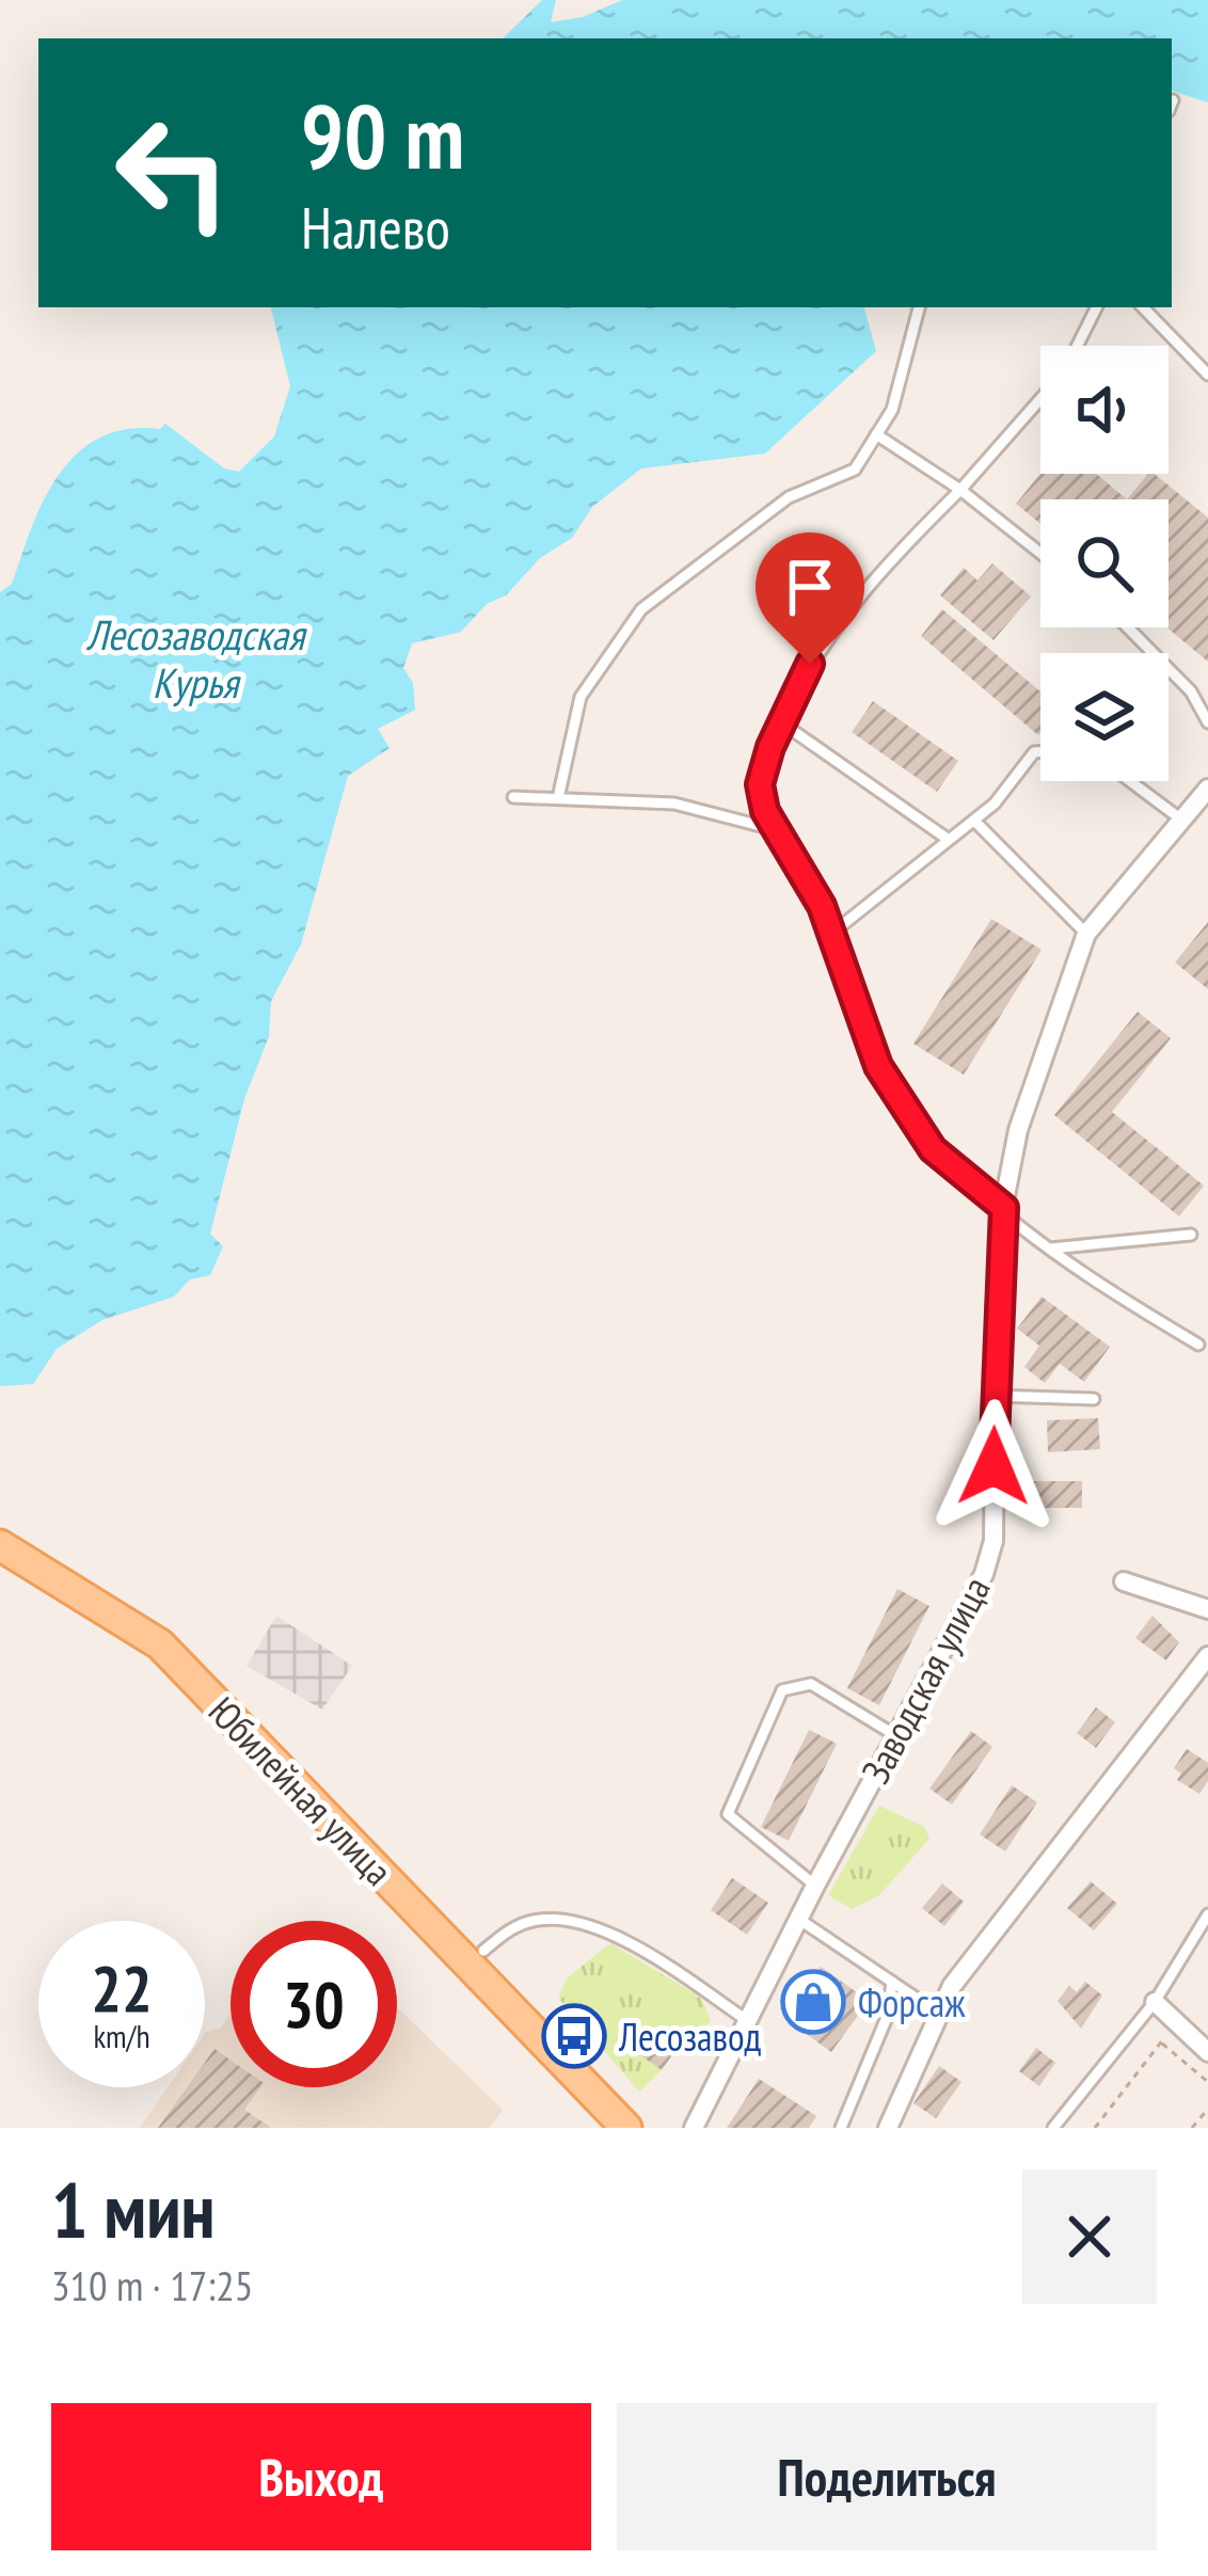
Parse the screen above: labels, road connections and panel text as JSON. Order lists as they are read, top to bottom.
{
  "streets": {
    "main road": ["Юбилейная улица"],
    "street": ["Заводская улица"]
  },
  "water": ["Лесозаводская Курья"],
  "places": {
    "shop": ["Форсаж"],
    "bus stop": ["Лесозавод"]
  },
  "page": {
    "turn": ["90 m", "Налево"],
    "speed": "22 km/h",
    "limit": "30",
    "heading": ["1 мин", "310 m · 17:25"],
    "buttons": ["Выход", "Поделиться"]
  }
}
